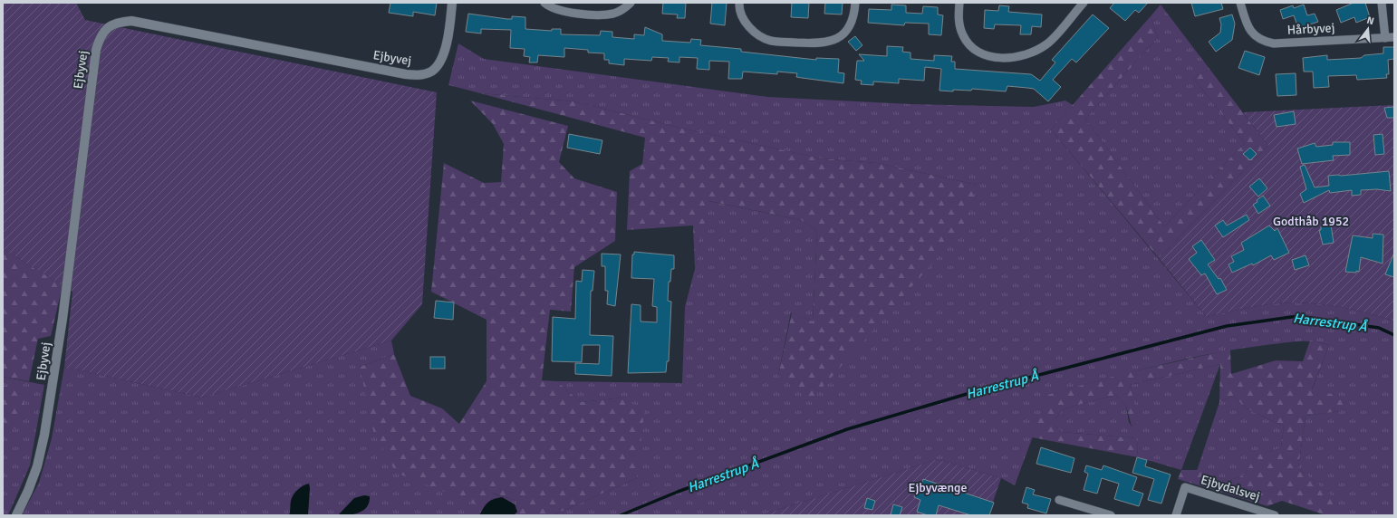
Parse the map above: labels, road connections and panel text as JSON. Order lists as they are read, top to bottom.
{
  "streets": {
    "street": ["Hårbyvej", "Ejbyvej", "Ejbydalsvej"]
  },
  "water": ["Harrestrup Å"],
  "parks": ["Godthåb 1952", "Ejbyvænge"],
  "north": "top"
}
